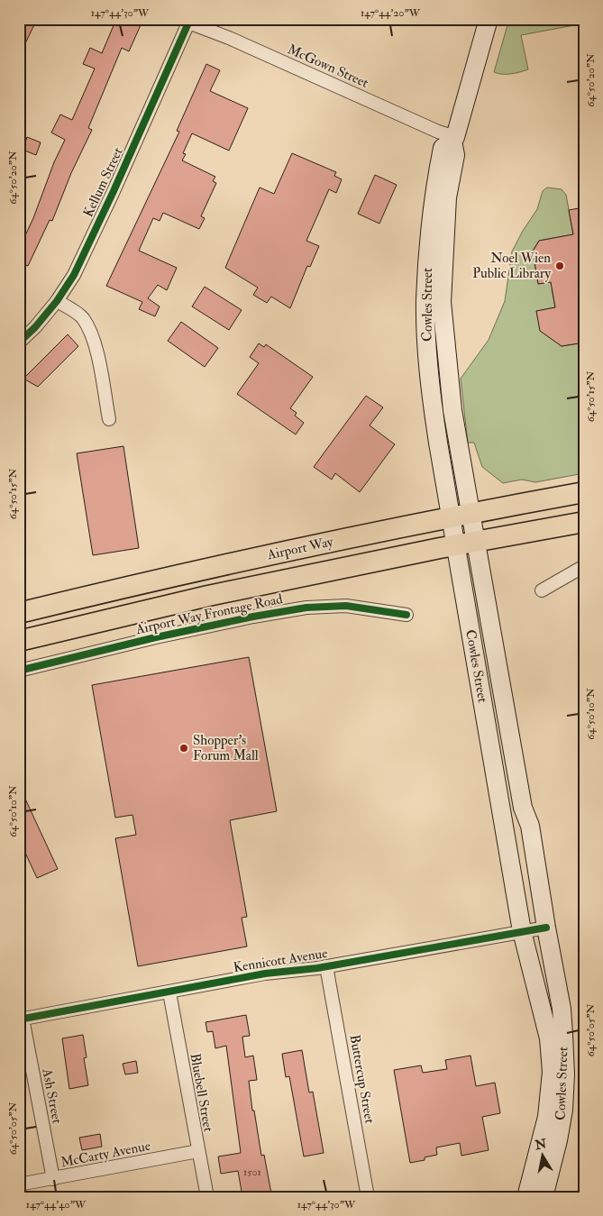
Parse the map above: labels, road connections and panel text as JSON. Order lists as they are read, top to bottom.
{
  "streets": {
    "main road": ["Cowles Street", "Airport Way"],
    "street": [
      "McGown Street",
      "Kellum Street",
      "Airport Way Frontage Road",
      "Kennicott Avenue",
      "Buttercup Street",
      "Bluebell Street",
      "Ash Street",
      "McCarty Avenue"
    ]
  },
  "crossings": [
    ["McGown Street", "Kellum Street"],
    ["McGown Street", "Cowles Street"],
    ["Cowles Street", "Airport Way"],
    ["Cowles Street", "Kennicott Avenue"],
    ["Kennicott Avenue", "Buttercup Street"],
    ["Kennicott Avenue", "Bluebell Street"],
    ["Kennicott Avenue", "Ash Street"],
    ["Bluebell Street", "McCarty Avenue"],
    ["Ash Street", "McCarty Avenue"]
  ],
  "places": ["Noel Wien Public Library", "Shopper's Forum Mall"],
  "house_numbers": ["1501"],
  "north": "top",
  "coordinates": [
    "147°44'30\"W",
    "147°44'20\"W",
    "64°50'20\"N",
    "64°50'15\"N",
    "64°50'10\"N",
    "64°50'05\"N",
    "147°44'40\"W"
  ]
}
